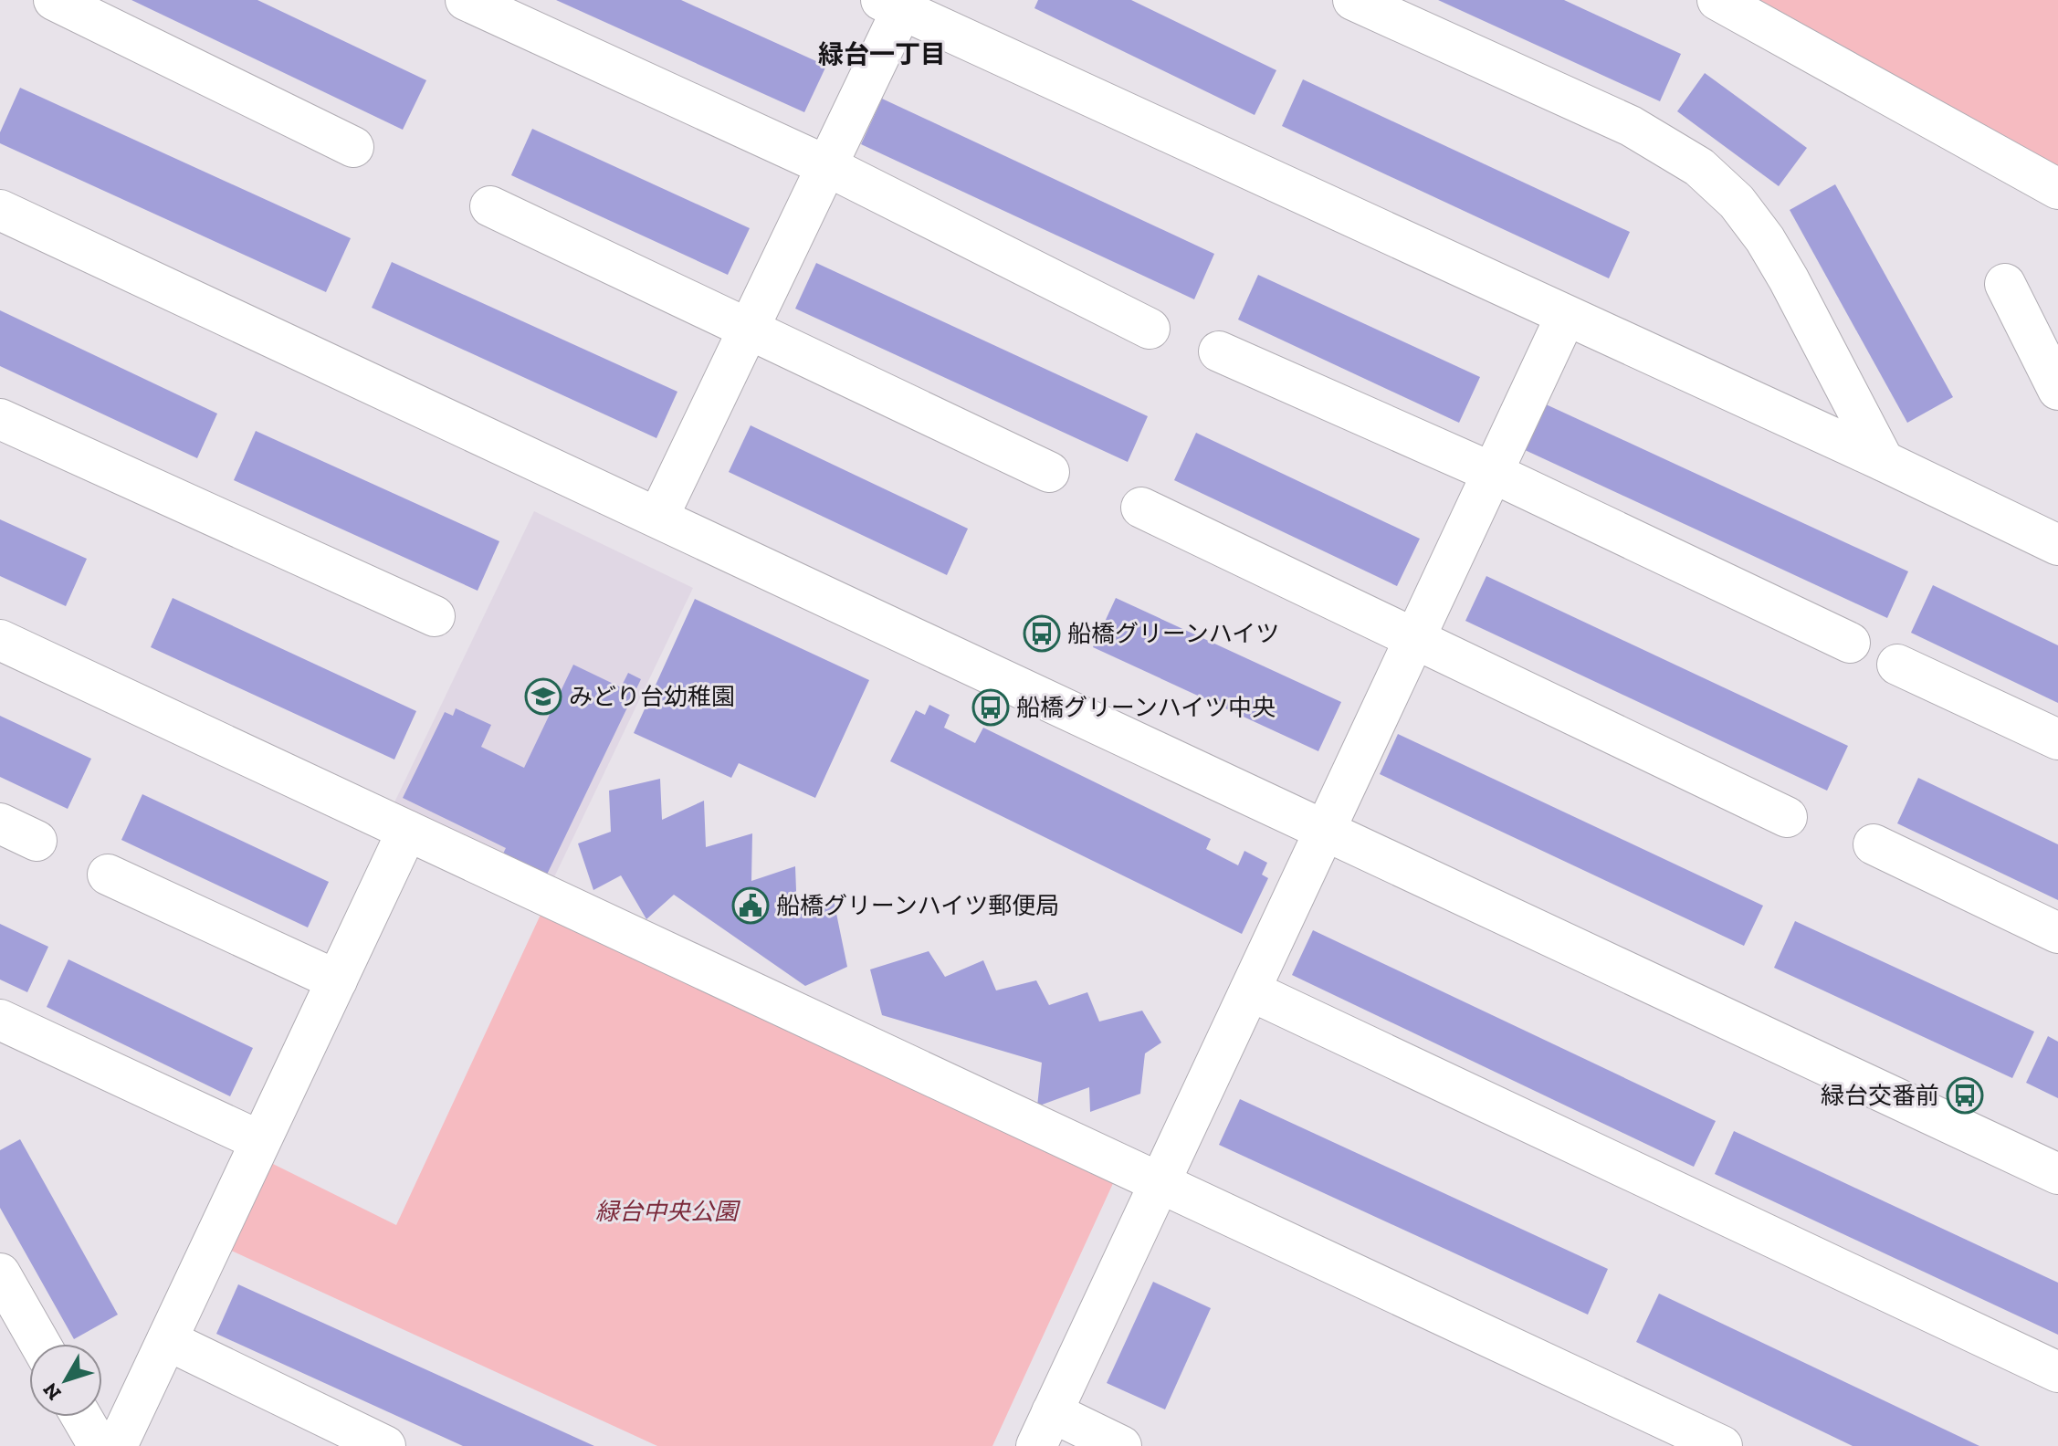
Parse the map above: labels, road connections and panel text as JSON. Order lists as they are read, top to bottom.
{
  "districts": ["緑台一丁目"],
  "parks": ["緑台中央公園"],
  "places": {
    "bus stop": ["船橋グリーンハイツ", "船橋グリーンハイツ中央", "緑台交番前"],
    "school or university": ["みどり台幼稚園"],
    "public building": ["船橋グリーンハイツ郵便局"]
  },
  "north": "bottom left"
}
